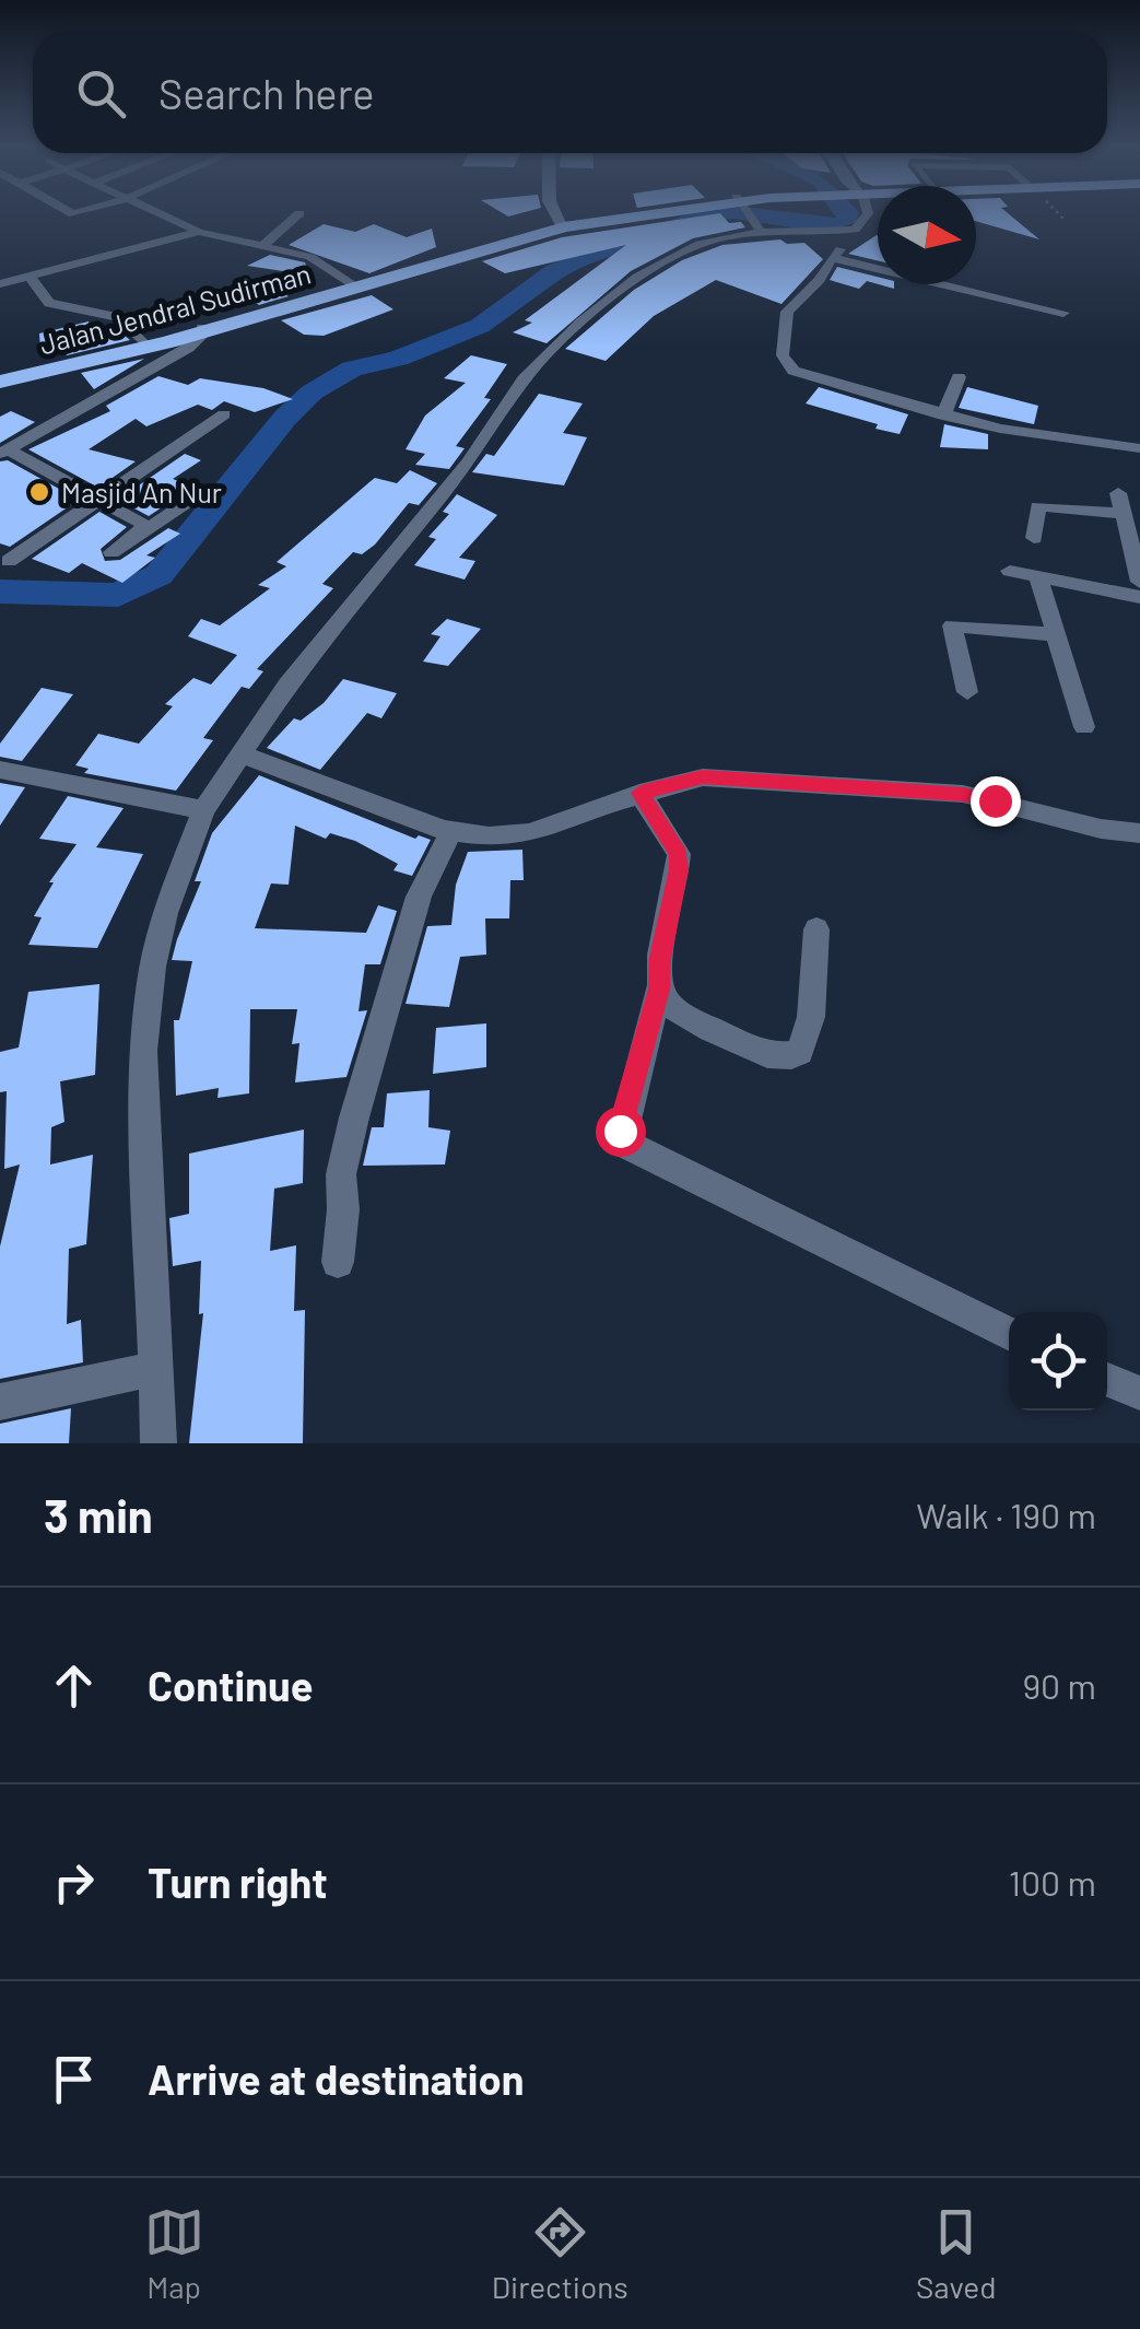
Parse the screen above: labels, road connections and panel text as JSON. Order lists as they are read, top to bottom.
{
  "streets": {
    "highway": ["Jalan Jendral Sudirman"]
  },
  "places": ["Masjid An Nur"],
  "north": "right",
  "page": {
    "search": "Search here",
    "heading": ["3 min", "Walk · 190 m"],
    "list": [
      ["Continue", "90 m"],
      ["Turn right", "100 m"],
      "Arrive at destination"
    ],
    "nav": ["Map", "Directions", "Saved"]
  }
}
